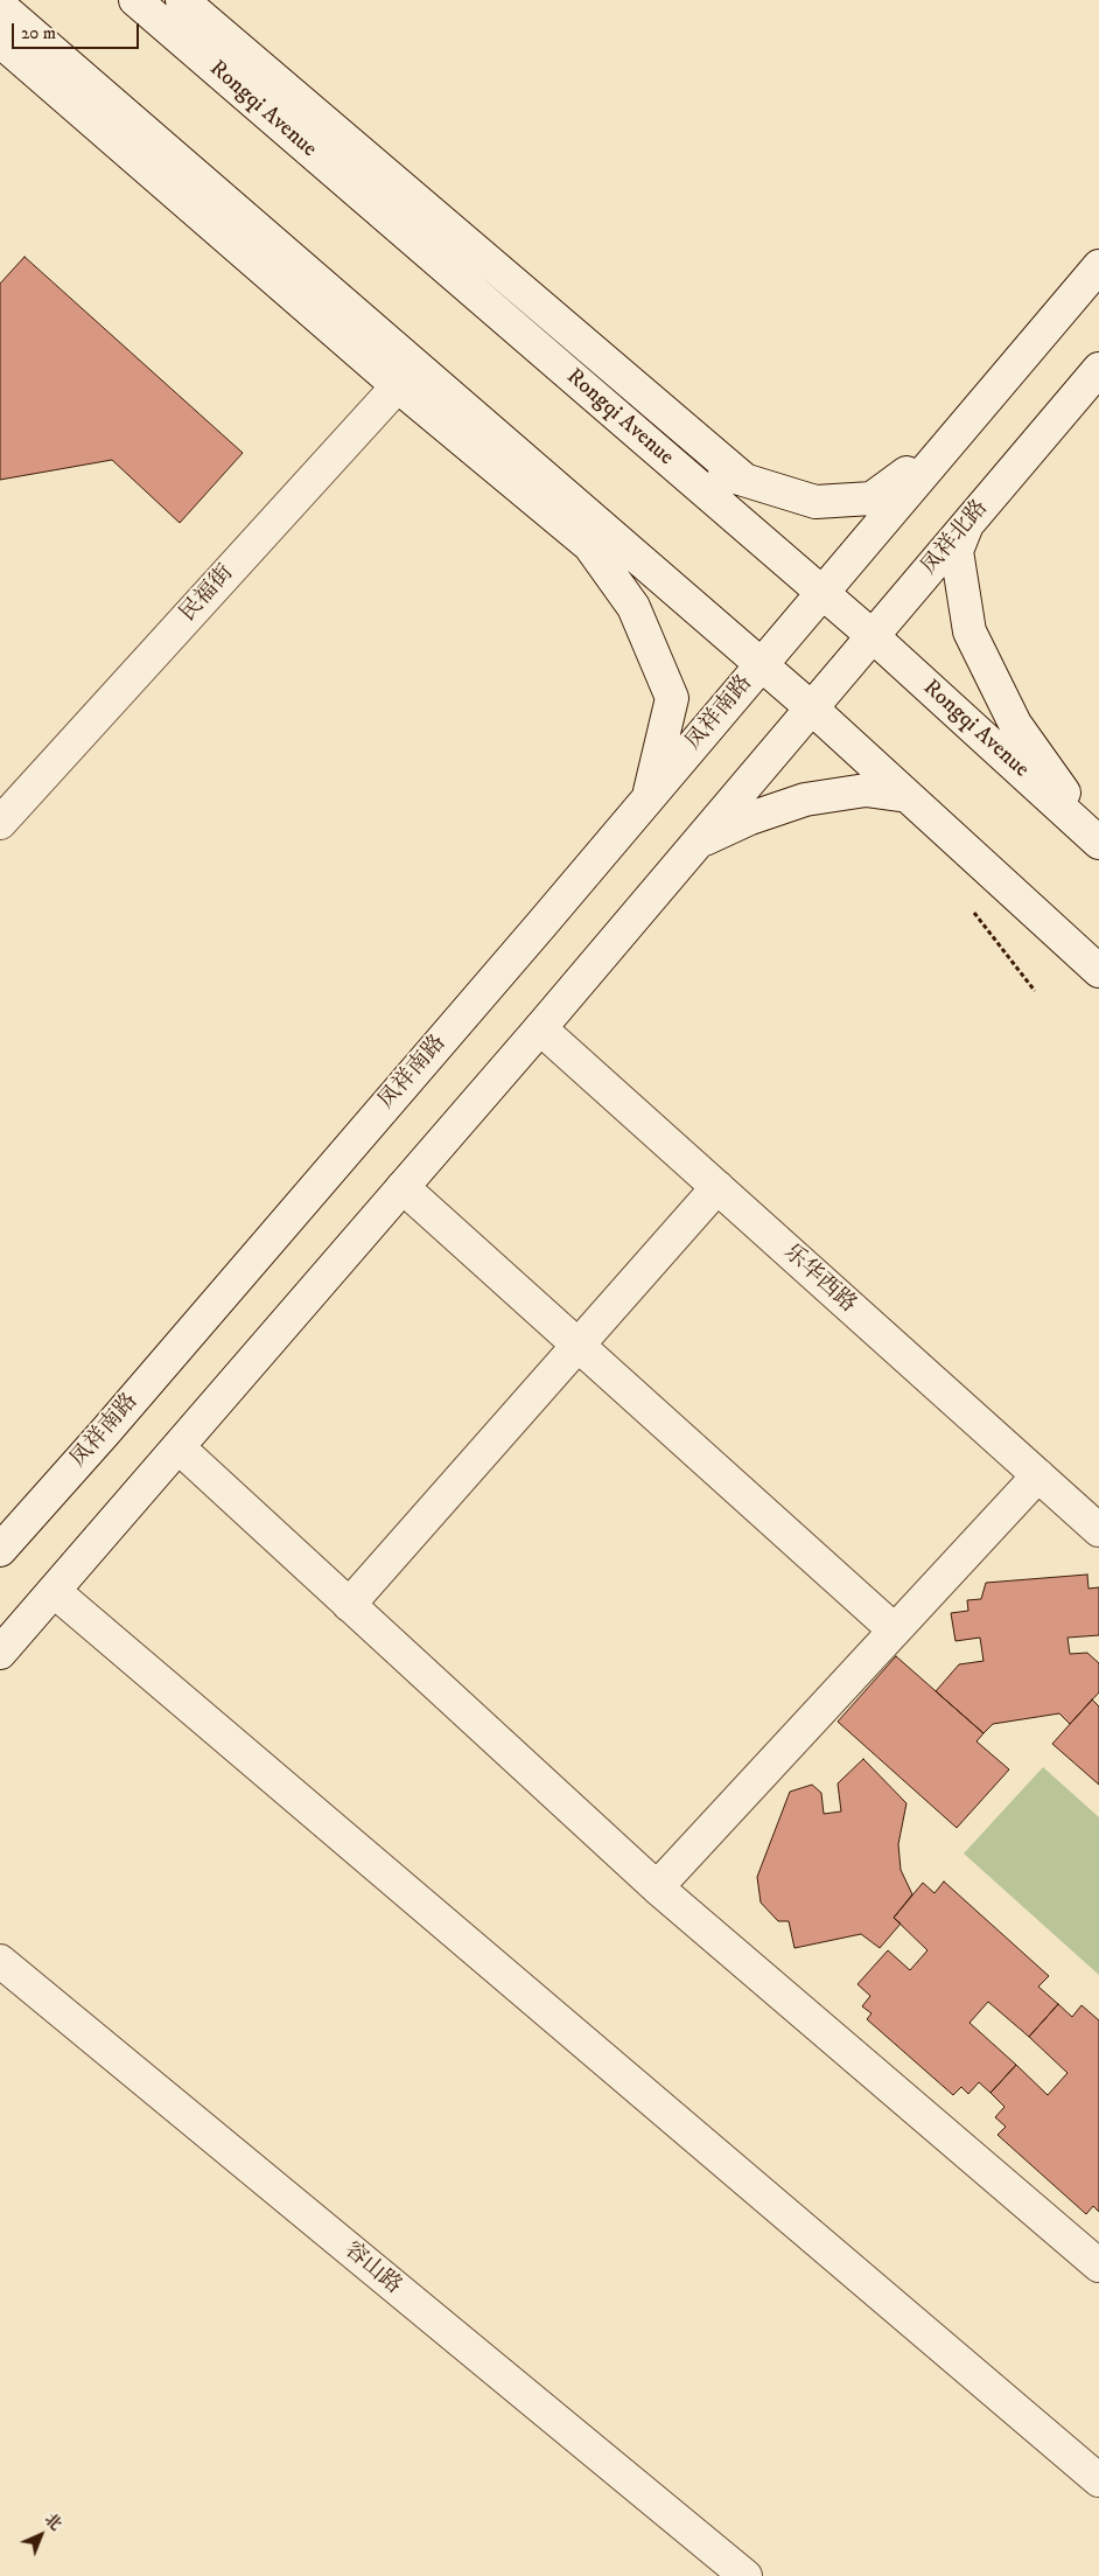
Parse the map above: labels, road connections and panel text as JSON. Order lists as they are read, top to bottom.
{
  "streets": {
    "street": [
      "Rongqi Avenue",
      "凤祥北路",
      "民福街",
      "凤祥南路",
      "乐华西路",
      "容山路"
    ]
  },
  "crossings": [
    ["Rongqi Avenue", "凤祥北路"],
    ["Rongqi Avenue", "凤祥南路"]
  ],
  "scale_bar": "20 m",
  "north": "top right"
}
